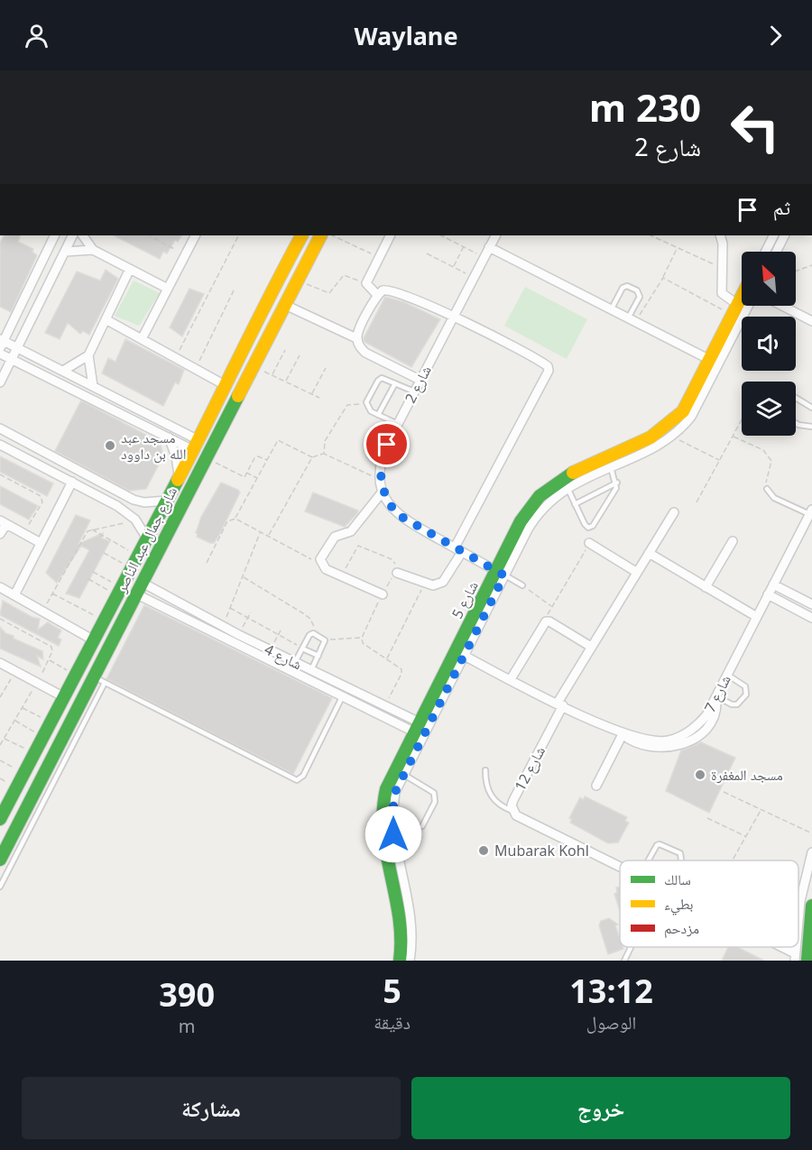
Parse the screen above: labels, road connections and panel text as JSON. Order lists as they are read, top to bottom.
{
  "streets": {
    "main road": ["شارع جمال عبد الناصر", "شارع 5"],
    "street": [
      "شارع 2",
      "شارع 4",
      "شارع 7",
      "شارع 12"
    ]
  },
  "crossings": [
    ["شارع 2", "شارع 5"],
    ["شارع جمال عبد الناصر", "شارع 4"],
    ["شارع 5", "شارع 4"],
    ["شارع 5", "شارع 7"],
    ["شارع 7", "شارع 12"]
  ],
  "places": ["مسجد عبد الله بن داوود", "مسجد المغفرة", "Mubarak Kohl"],
  "legend": ["سالك", "بطيء", "مزدحم"],
  "north": "top left",
  "page": {
    "header": "Waylane",
    "turn": ["230 m", "شارع 2"],
    "then": "ثم",
    "eta": [
      "13:12",
      "الوصول",
      "5",
      "دقيقة",
      "390",
      "m"
    ],
    "buttons": ["خروج", "مشاركة"]
  }
}
